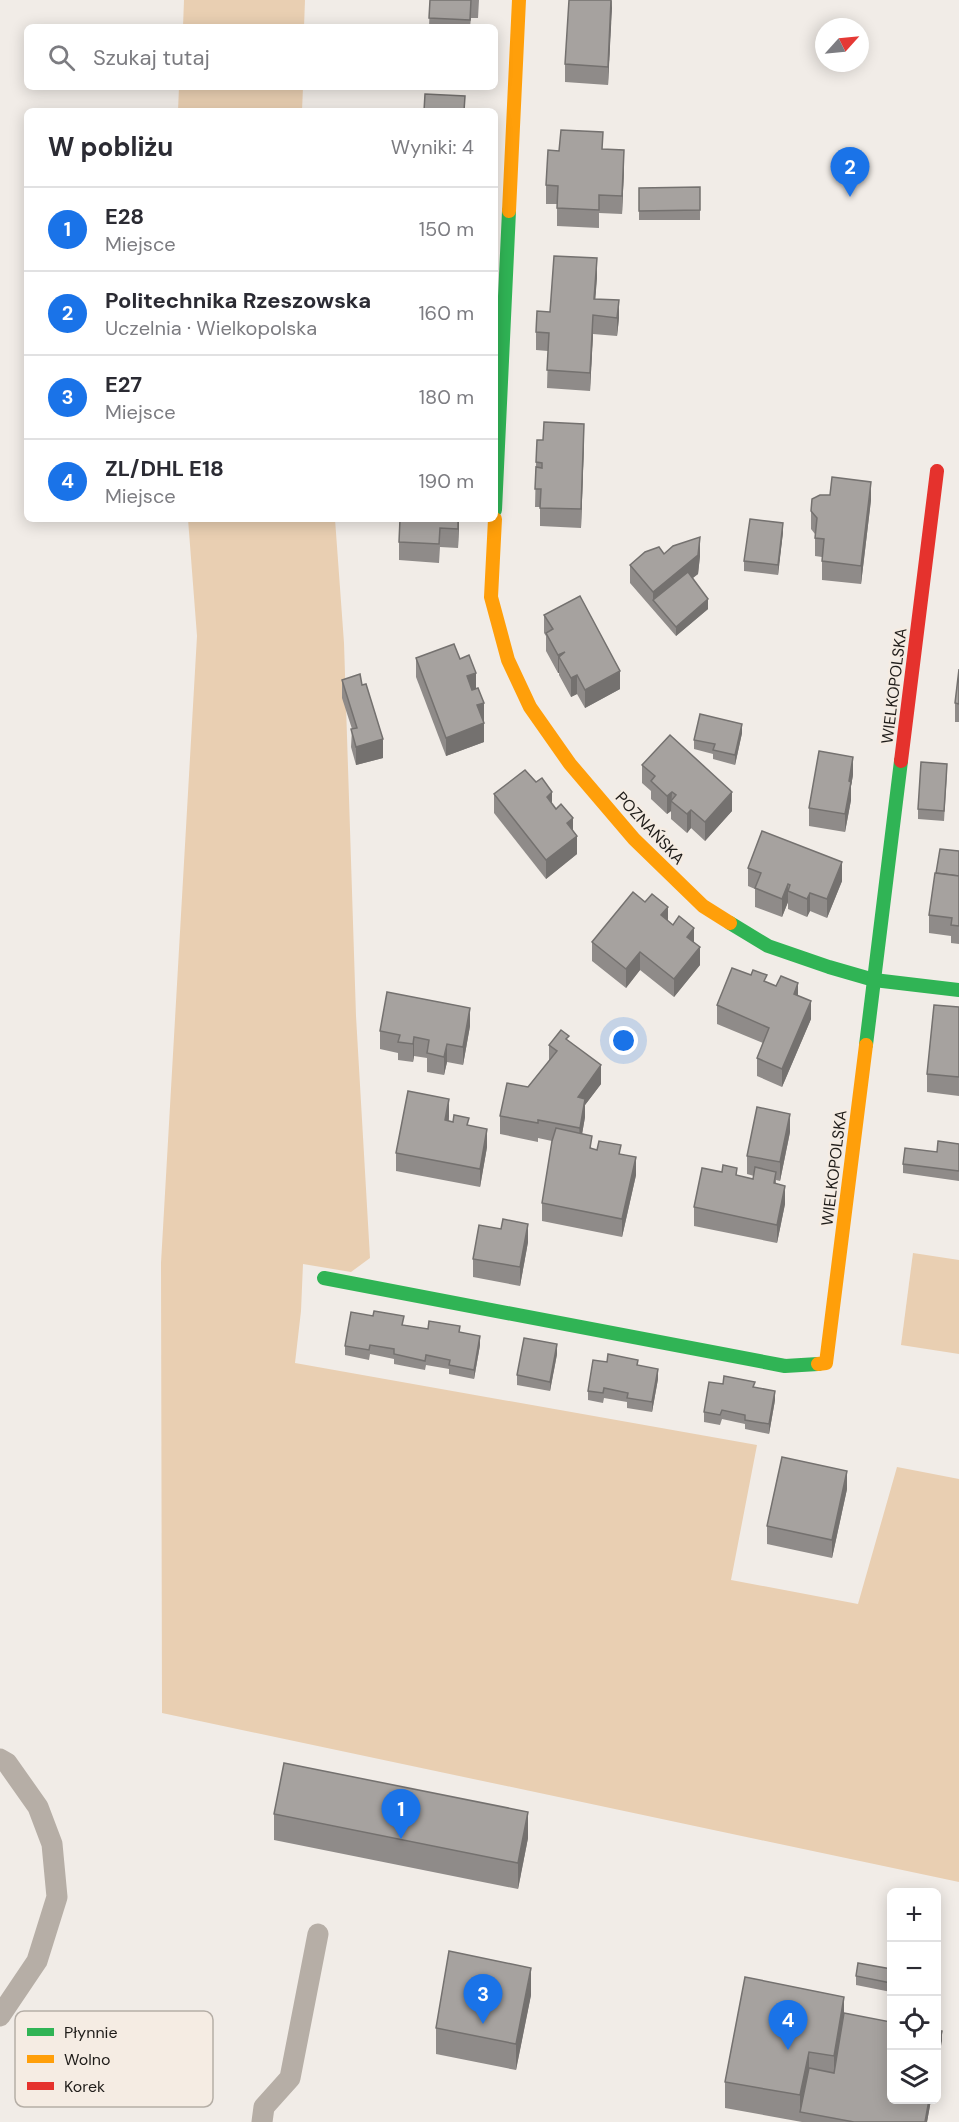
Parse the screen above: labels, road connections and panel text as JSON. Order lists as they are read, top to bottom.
{
  "streets": {
    "street": ["WIELKOPOLSKA", "POZNAŃSKA"]
  },
  "crossings": [
    ["WIELKOPOLSKA", "POZNAŃSKA"]
  ],
  "legend": ["Płynnie", "Wolno", "Korek"],
  "north": "top right",
  "page": {
    "search": "Szukaj tutaj",
    "heading": ["W pobliżu", "Wyniki: 4"],
    "pins": [
      "2",
      "1",
      "3",
      "4"
    ],
    "list": [
      {
        "mark": "1",
        "name": "E28",
        "note": "Miejsce",
        "value": "150 m"
      },
      {
        "mark": "2",
        "name": "Politechnika Rzeszowska",
        "note": "Uczelnia · Wielkopolska",
        "value": "160 m"
      },
      {
        "mark": "3",
        "name": "E27",
        "note": "Miejsce",
        "value": "180 m"
      },
      {
        "mark": "4",
        "name": "ZL/DHL E18",
        "note": "Miejsce",
        "value": "190 m"
      }
    ],
    "map_buttons": ["+", "−"]
  }
}
